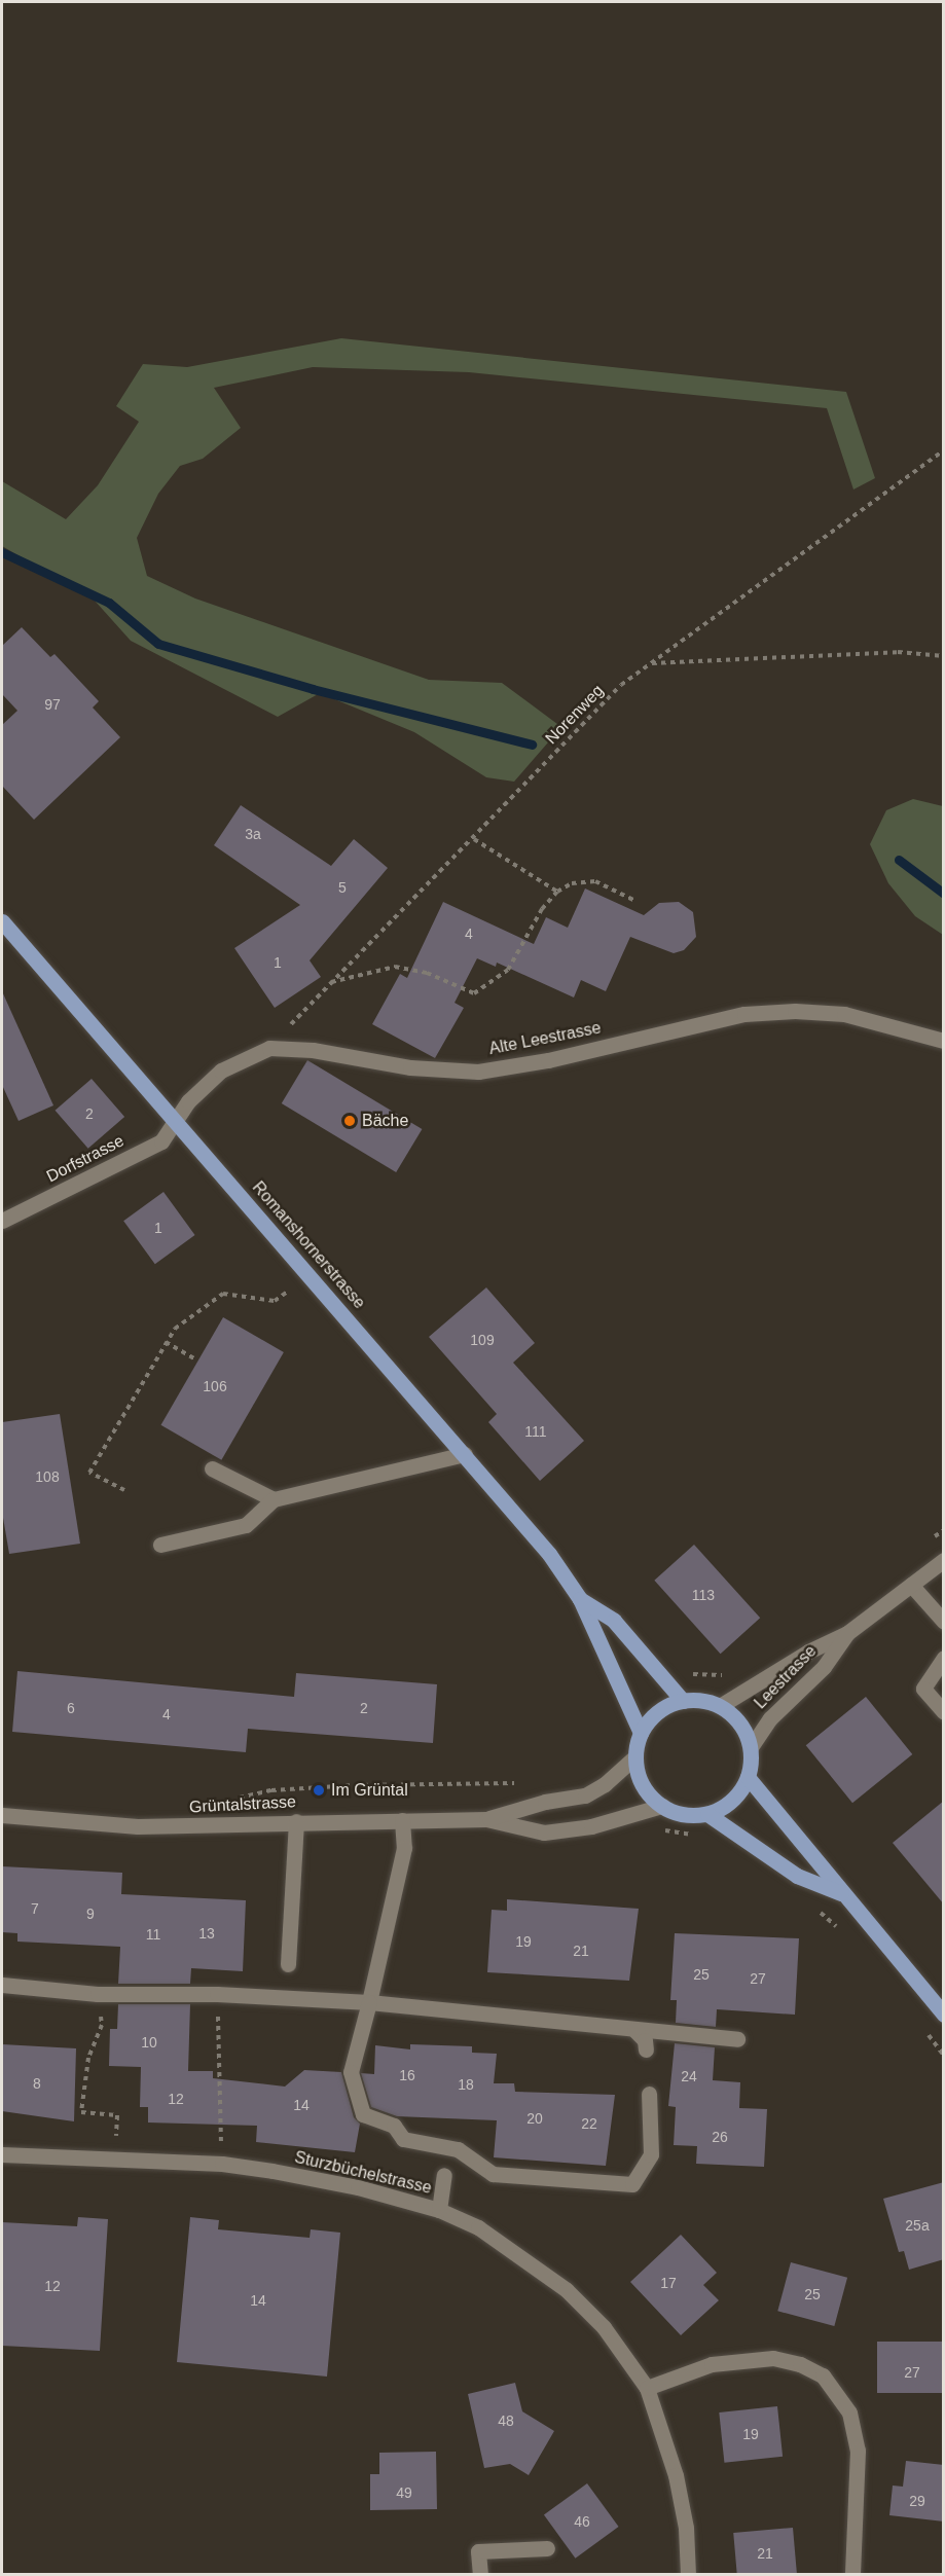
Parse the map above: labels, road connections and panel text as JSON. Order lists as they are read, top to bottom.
{
  "streets": {
    "main road": ["Romanshornerstrasse"],
    "street": [
      "Alte Leestrasse",
      "Dorfstrasse",
      "Leestrasse",
      "Grüntalstrasse",
      "Sturzbüchelstrasse"
    ],
    "path": ["Norenweg"]
  },
  "crossings": [
    ["Norenweg", "Alte Leestrasse"],
    ["Alte Leestrasse", "Dorfstrasse"],
    ["Alte Leestrasse", "Romanshornerstrasse"],
    ["Dorfstrasse", "Romanshornerstrasse"],
    ["Romanshornerstrasse", "Leestrasse"],
    ["Romanshornerstrasse", "Grüntalstrasse"],
    ["Leestrasse", "Grüntalstrasse"]
  ],
  "places": ["Bäche", "Im Grüntal"],
  "house_numbers": [
    "97",
    "3a",
    "5",
    "4",
    "1",
    "2",
    "1",
    "109",
    "106",
    "111",
    "108",
    "113",
    "6",
    "2",
    "4",
    "7",
    "9",
    "13",
    "11",
    "19",
    "21",
    "25",
    "27",
    "10",
    "16",
    "24",
    "8",
    "18",
    "12",
    "14",
    "20",
    "22",
    "26",
    "25a",
    "17",
    "12",
    "25",
    "14",
    "27",
    "48",
    "19",
    "49",
    "29",
    "46",
    "21"
  ]
}
